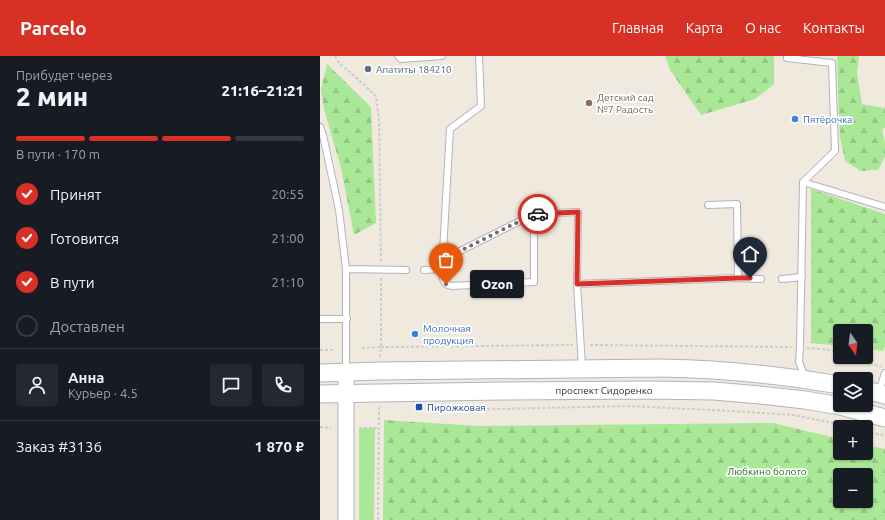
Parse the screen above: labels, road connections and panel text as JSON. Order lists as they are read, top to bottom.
{
  "streets": {
    "main road": ["проспект Сидоренко"]
  },
  "parks": ["Любкино болото"],
  "places": {
    "other": [
      "Апатиты 184210",
      "Детский сад №7 Радость",
      "Пятёрочка",
      "Ozon",
      "Молочная продукция"
    ],
    "transit": ["Пирожковая"]
  },
  "north": "bottom",
  "page": {
    "header": "Parcelo",
    "nav": [
      "Главная",
      "Карта",
      "О нас",
      "Контакты"
    ],
    "heading": ["2 мин", "Прибудет через", "21:16–21:21"],
    "panel": [
      "Анна",
      "Курьер · 4.5",
      "Заказ #3136",
      "1 870 ₽"
    ],
    "bar": "В пути · 170 m",
    "list": [
      ["Принят", "20:55"],
      ["Готовится", "21:00"],
      ["В пути", "21:10"],
      "Доставлен"
    ],
    "bubble": "Ozon",
    "map_buttons": ["+", "−"]
  }
}
